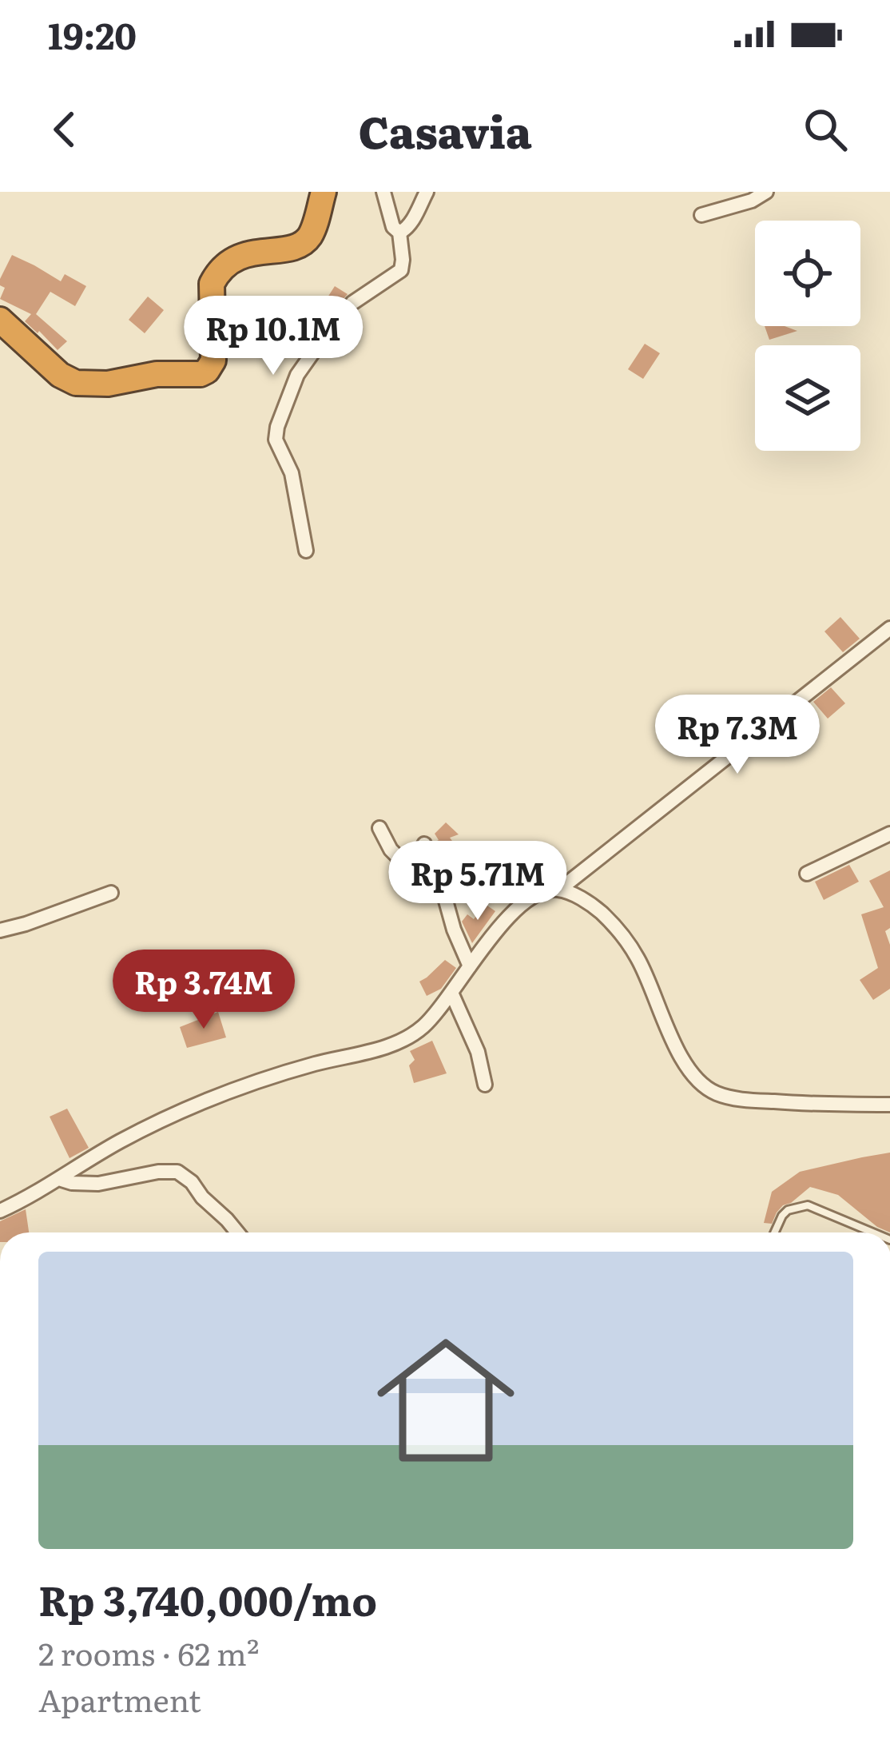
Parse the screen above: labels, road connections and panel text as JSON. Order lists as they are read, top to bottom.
{
  "page": {
    "status": "19:20",
    "header": "Casavia",
    "price": [
      "Rp 10.1M",
      "Rp 7.3M",
      "Rp 5.71M",
      "Rp 3.74M"
    ],
    "list": [
      {
        "name": "Rp 3,740,000/mo",
        "note": "2 rooms · 62 m² · Apartment"
      }
    ]
  }
}
